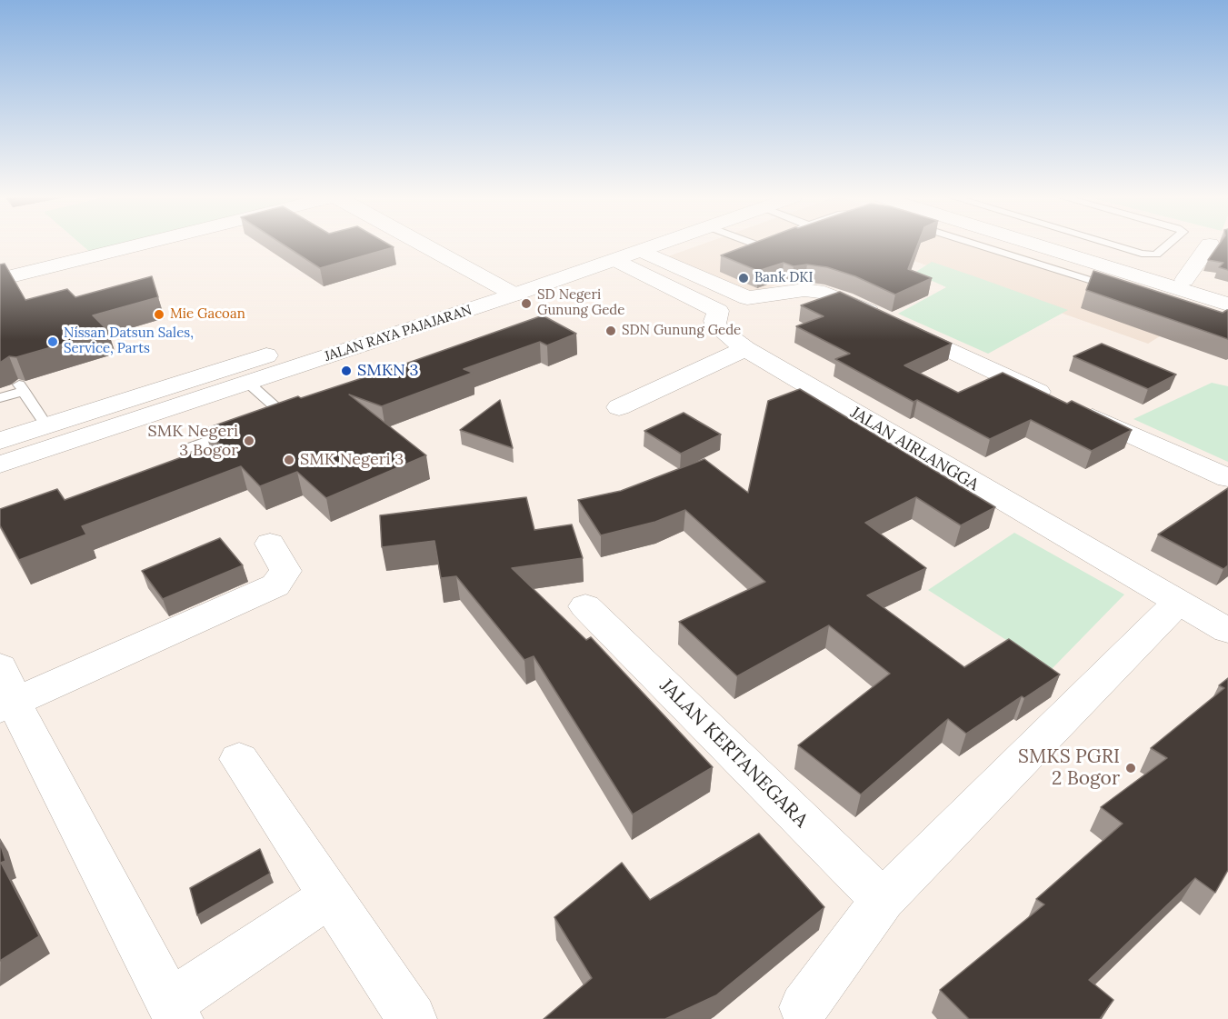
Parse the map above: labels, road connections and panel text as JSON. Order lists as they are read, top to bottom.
{
  "streets": {
    "main road": ["JALAN RAYA PAJAJARAN", "JALAN AIRLANGGA", "JALAN KERTANEGARA"]
  },
  "places": [
    "Bank DKI",
    "SD Negeri Gunung Gede",
    "Mie Gacoan",
    "SDN Gunung Gede",
    "Nissan Datsun Sales, Service, Parts",
    "SMKN 3",
    "SMK Negeri 3 Bogor",
    "SMK Negeri 3",
    "SMKS PGRI 2 Bogor"
  ]
}
